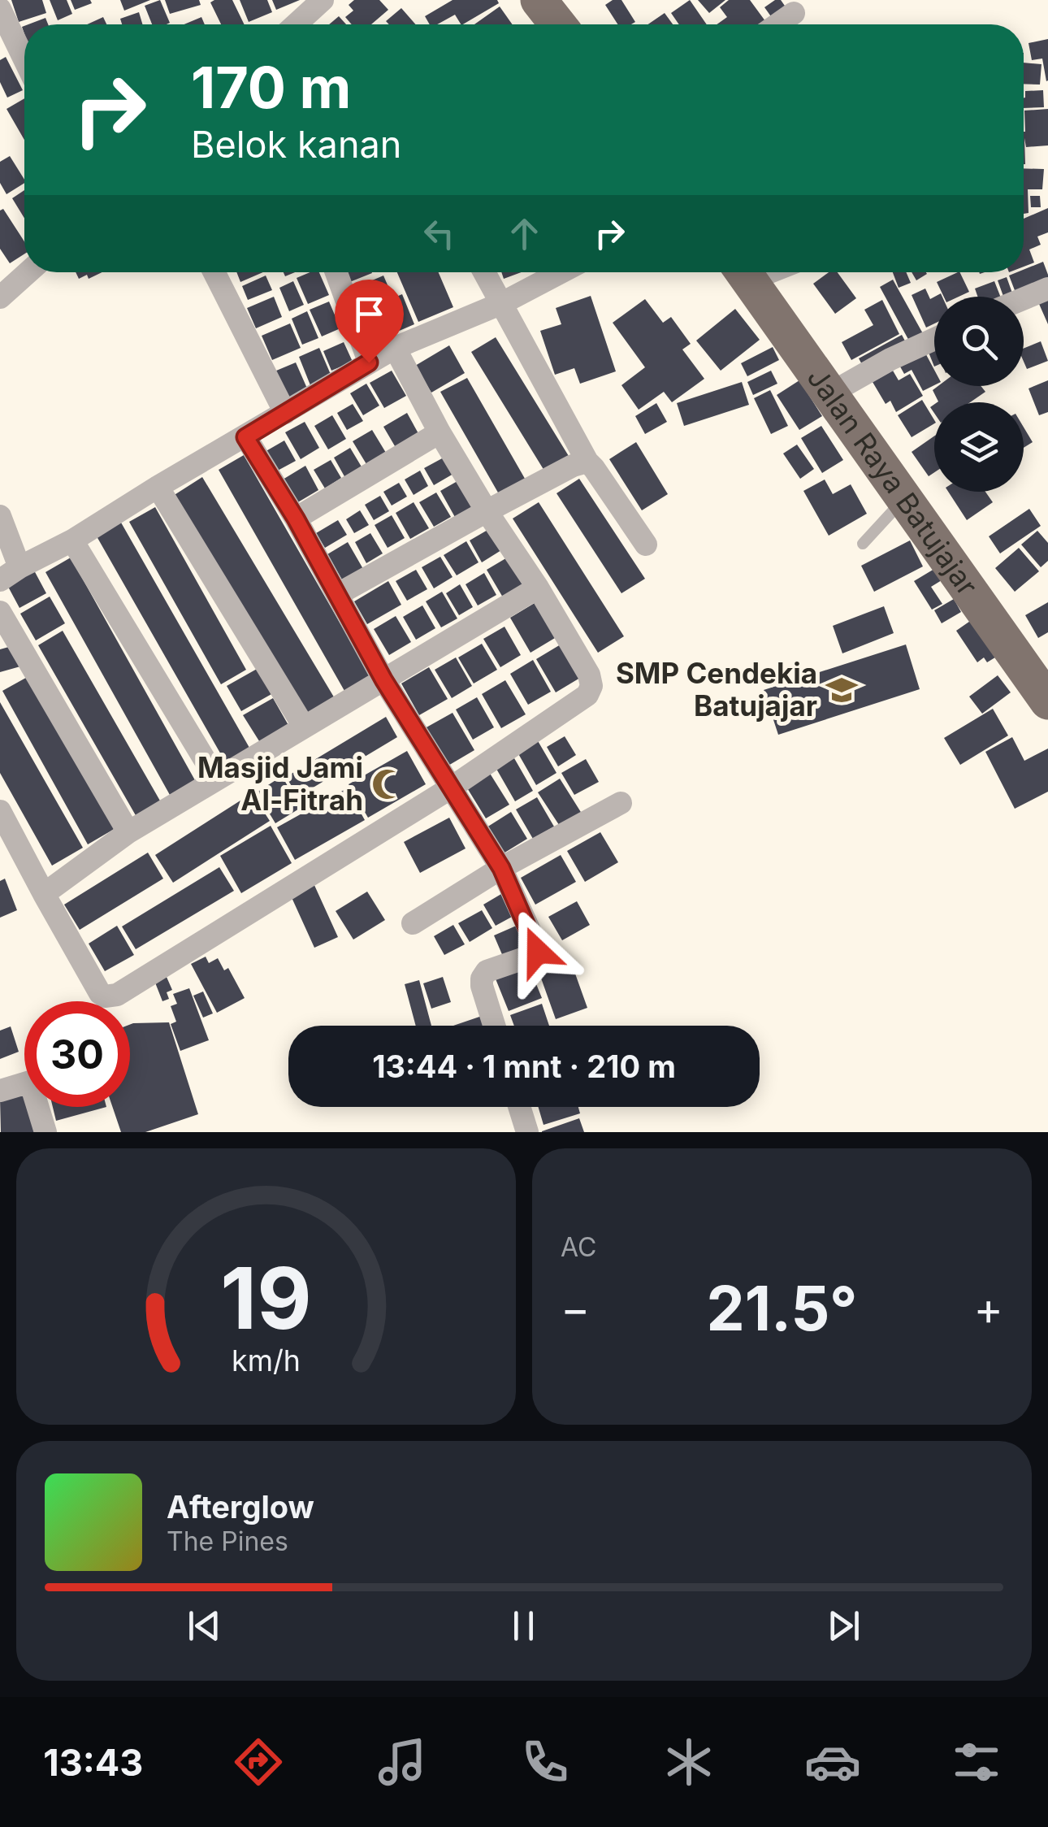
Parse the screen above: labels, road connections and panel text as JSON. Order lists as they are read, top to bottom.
{
  "streets": {
    "highway": ["Jalan Raya Batujajar"]
  },
  "places": {
    "school or university": ["SMP Cendekia Batujajar"],
    "mosque": ["Masjid Jami Al-Fitrah"]
  },
  "page": {
    "turn": ["170 m", "Belok kanan"],
    "limit": "30",
    "trip": "13:44 · 1 mnt · 210 m",
    "tile": "AC",
    "heat": ["−", "21.5°", "+"],
    "song": ["Afterglow", "The Pines"],
    "tabs": "13:43",
    "gauge": ["19", "km/h"]
  }
}
